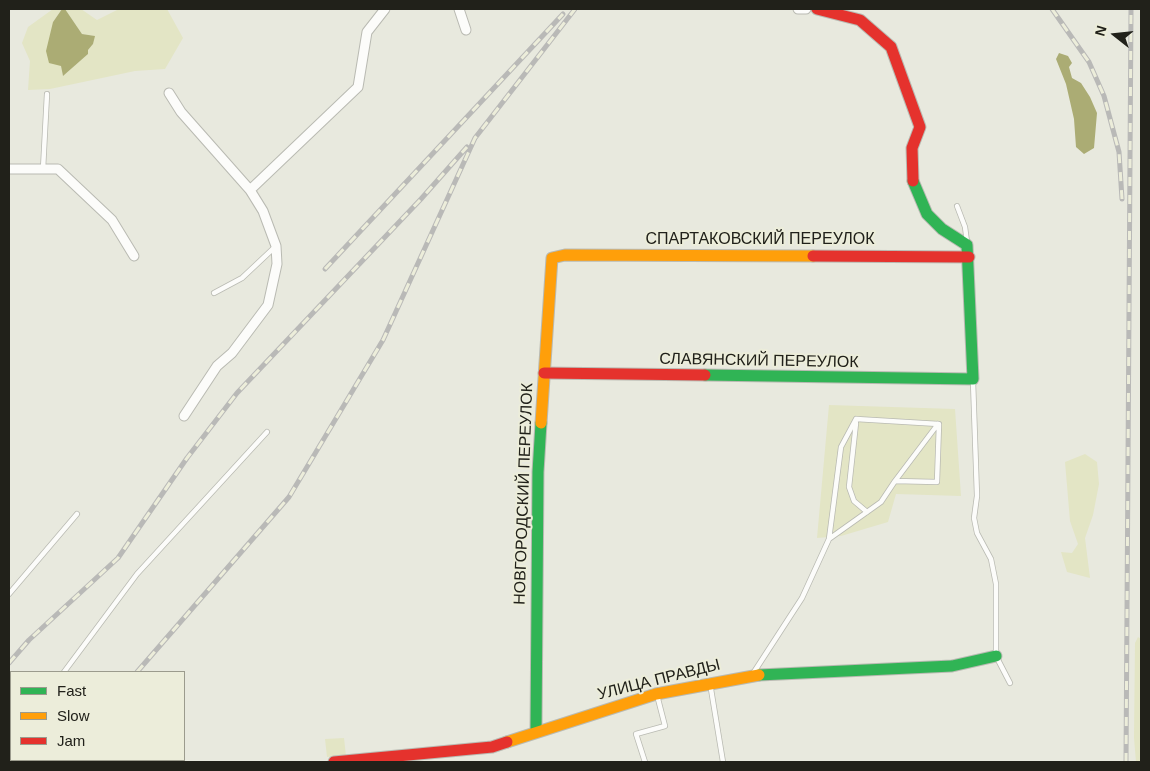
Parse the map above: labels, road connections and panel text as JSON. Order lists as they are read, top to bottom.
{
  "streets": {
    "street": [
      "СПАРТАКОВСКИЙ ПЕРЕУЛОК",
      "СЛАВЯНСКИЙ ПЕРЕУЛОК",
      "НОВГОРОДСКИЙ ПЕРЕУЛОК",
      "УЛИЦА ПРАВДЫ"
    ]
  },
  "crossings": [
    ["СПАРТАКОВСКИЙ ПЕРЕУЛОК", "НОВГОРОДСКИЙ ПЕРЕУЛОК"],
    ["СЛАВЯНСКИЙ ПЕРЕУЛОК", "НОВГОРОДСКИЙ ПЕРЕУЛОК"],
    ["НОВГОРОДСКИЙ ПЕРЕУЛОК", "УЛИЦА ПРАВДЫ"]
  ],
  "legend": ["Fast", "Slow", "Jam"],
  "north": "left"
}
